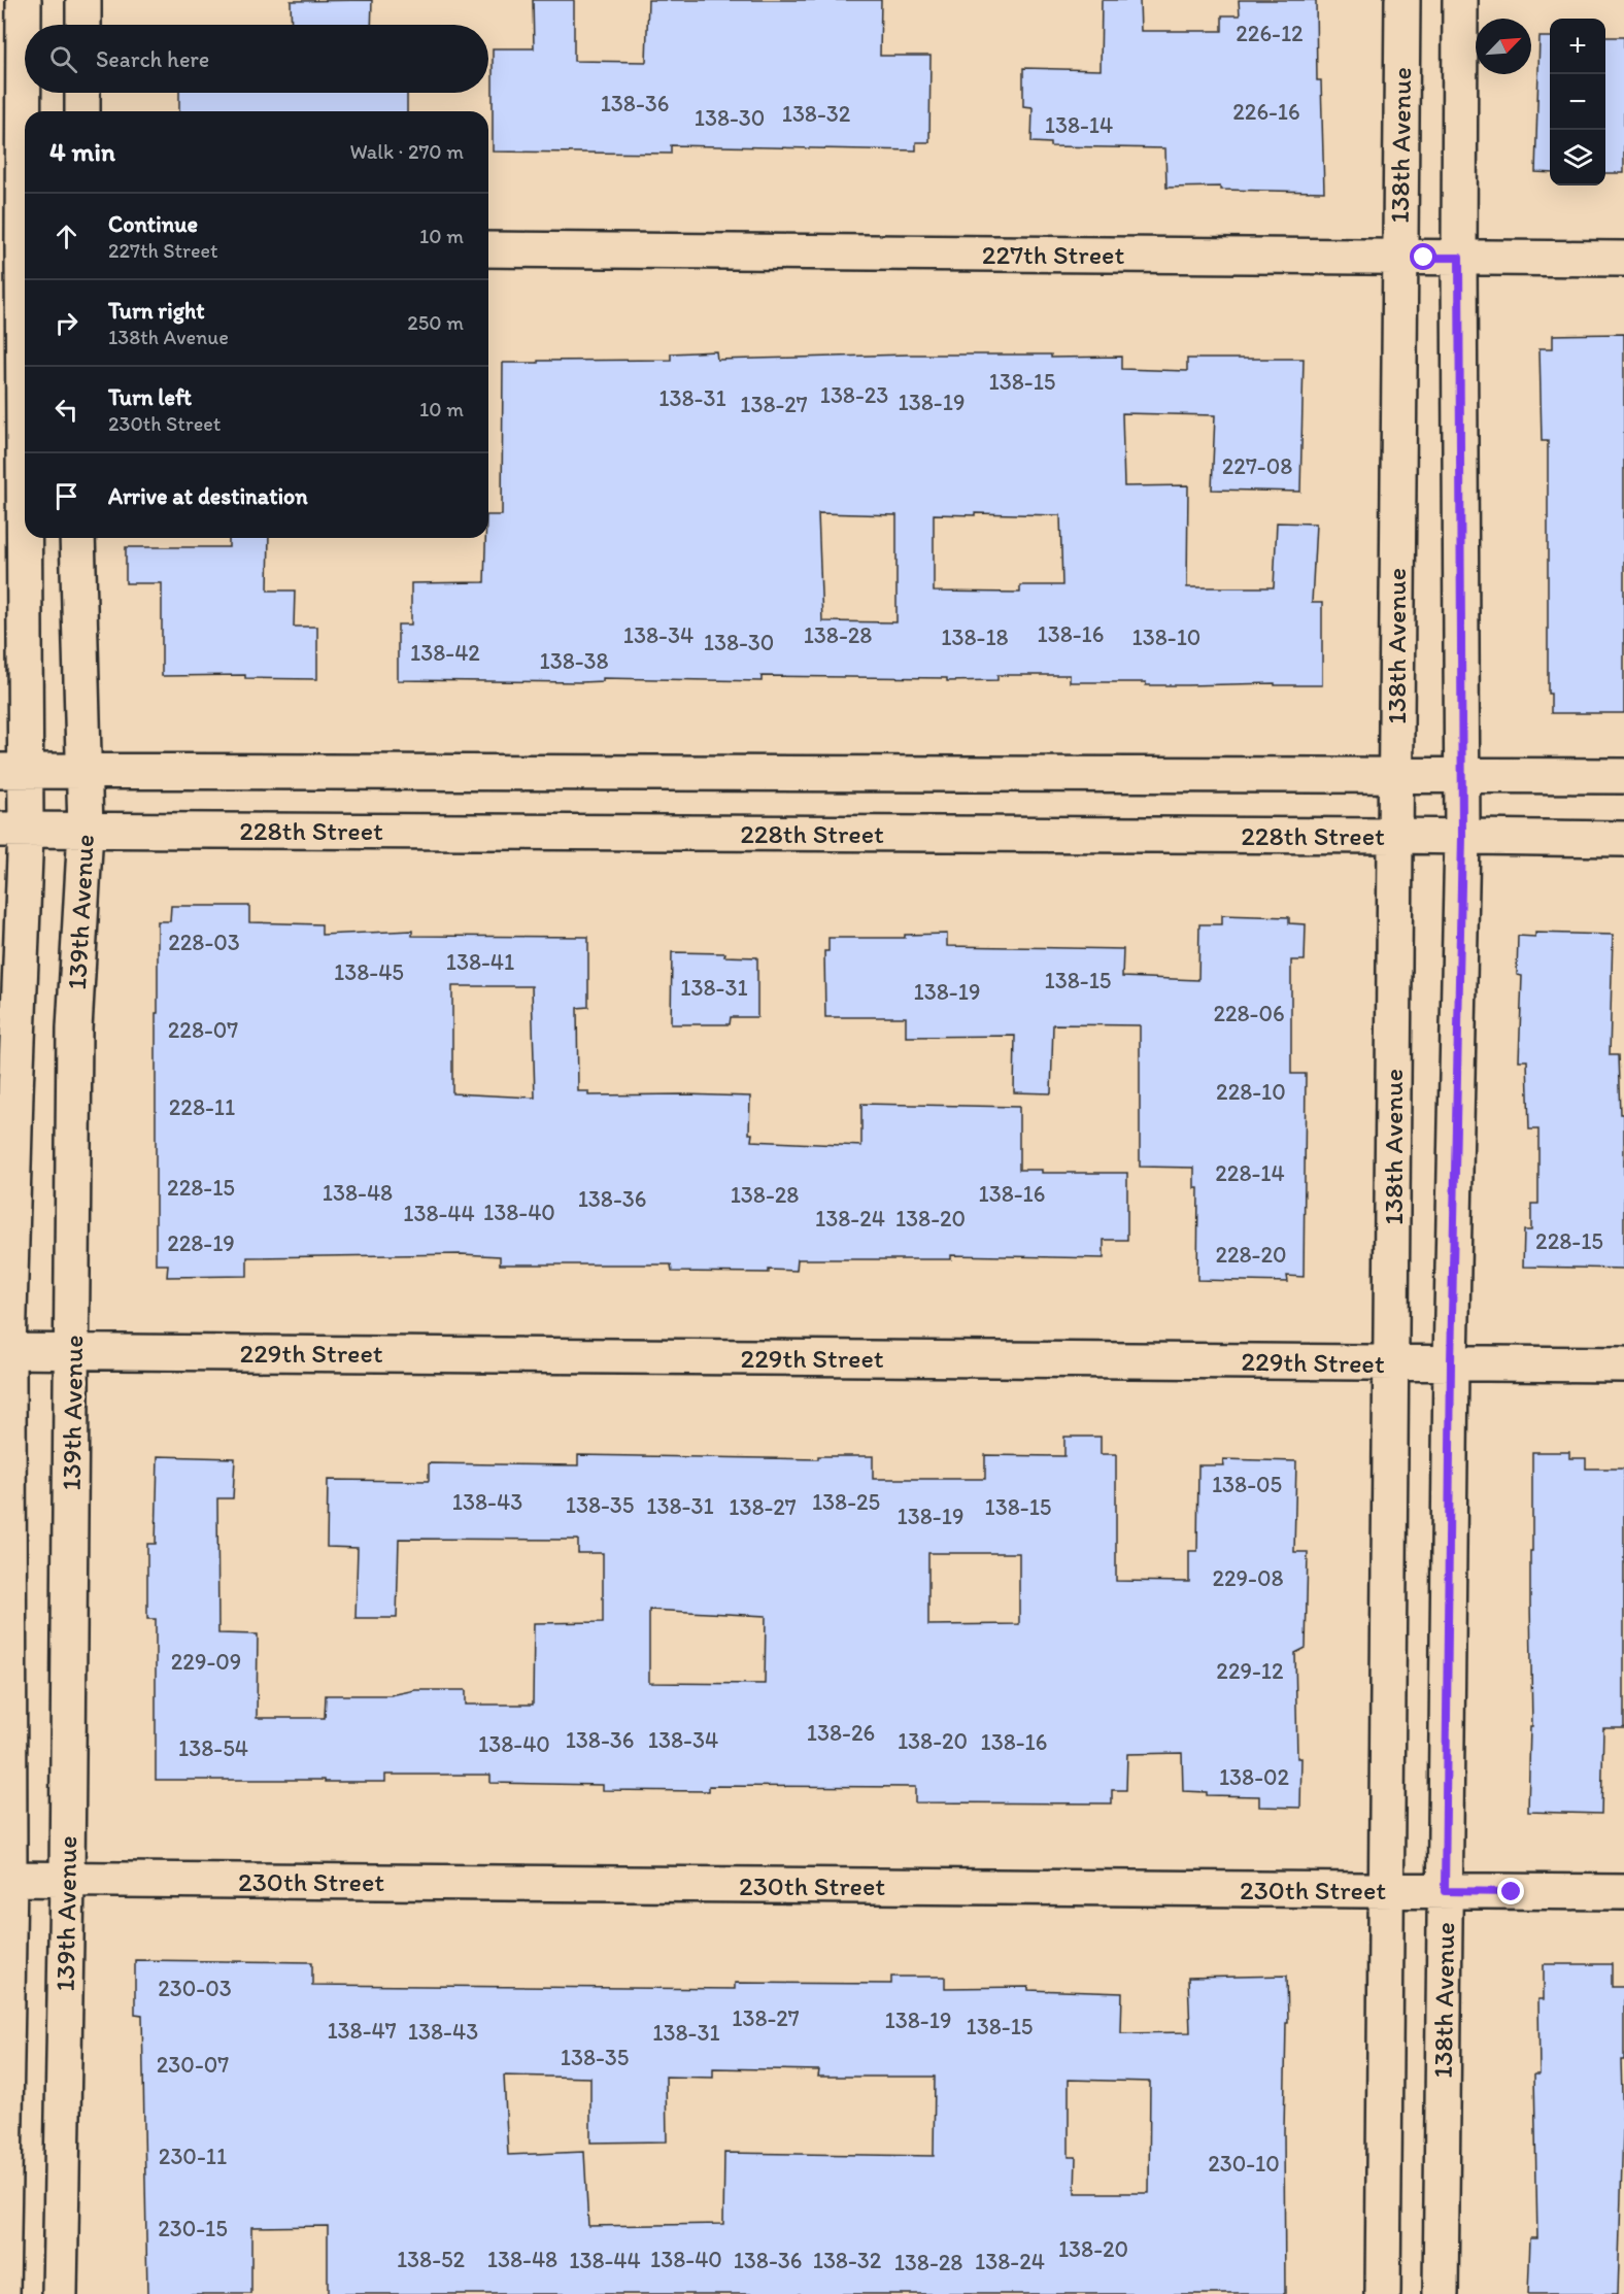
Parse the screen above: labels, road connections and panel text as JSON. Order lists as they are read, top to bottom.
{
  "streets": {
    "street": [
      "138th Avenue",
      "227th Street",
      "228th Street",
      "139th Avenue",
      "229th Street",
      "230th Street"
    ]
  },
  "crossings": [
    ["138th Avenue", "227th Street"],
    ["138th Avenue", "228th Street"],
    ["138th Avenue", "229th Street"],
    ["138th Avenue", "230th Street"],
    ["228th Street", "139th Avenue"],
    ["139th Avenue", "229th Street"],
    ["139th Avenue", "230th Street"]
  ],
  "house_numbers": [
    "226-12",
    "138-36",
    "226-16",
    "138-32",
    "138-30",
    "138-14",
    "138-15",
    "138-23",
    "138-31",
    "138-19",
    "138-27",
    "227-08",
    "138-16",
    "138-34",
    "138-28",
    "138-18",
    "138-10",
    "138-30",
    "138-42",
    "138-38",
    "228-03",
    "138-41",
    "138-45",
    "138-15",
    "138-31",
    "138-19",
    "228-06",
    "228-07",
    "228-10",
    "228-11",
    "228-14",
    "228-15",
    "138-48",
    "138-16",
    "138-28",
    "138-36",
    "138-40",
    "138-44",
    "138-24",
    "138-20",
    "228-15",
    "228-19",
    "228-20",
    "138-05",
    "138-43",
    "138-25",
    "138-35",
    "138-31",
    "138-27",
    "138-15",
    "138-19",
    "229-08",
    "229-09",
    "229-12",
    "138-26",
    "138-36",
    "138-34",
    "138-20",
    "138-16",
    "138-40",
    "138-54",
    "138-02",
    "230-03",
    "138-27",
    "138-19",
    "138-15",
    "138-47",
    "138-43",
    "138-31",
    "138-35",
    "230-07",
    "230-11",
    "230-10",
    "230-15",
    "138-20",
    "138-52",
    "138-48",
    "138-40",
    "138-44",
    "138-36",
    "138-32",
    "138-24",
    "138-28"
  ],
  "north": "top right",
  "page": {
    "map_buttons": ["+", "−"],
    "search": "Search here",
    "heading": ["4 min", "Walk · 270 m"],
    "list": [
      ["Continue", "227th Street", "10 m"],
      ["Turn right", "138th Avenue", "250 m"],
      ["Turn left", "230th Street", "10 m"],
      "Arrive at destination"
    ]
  }
}
